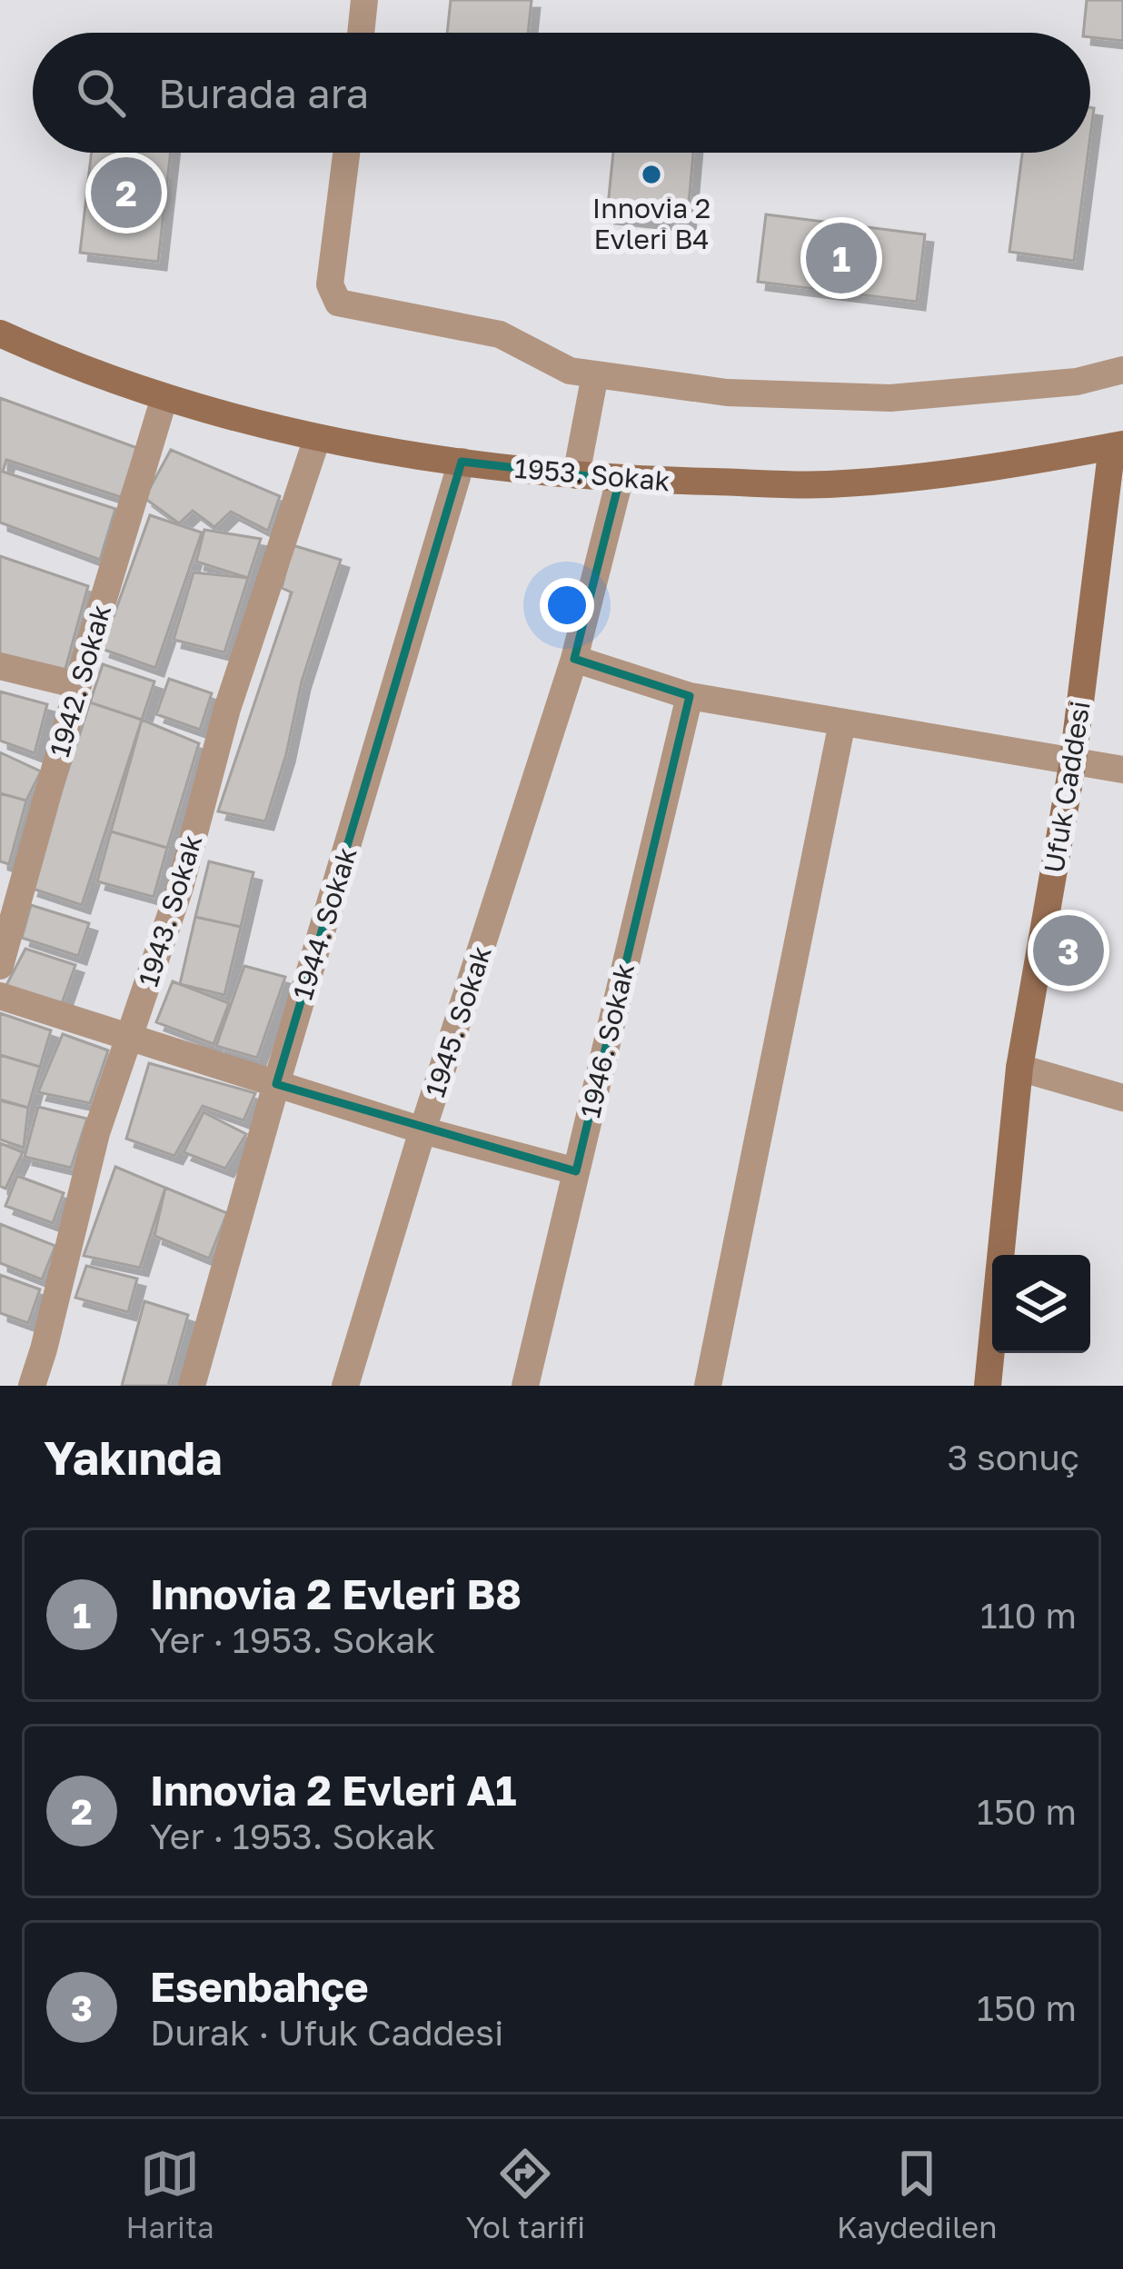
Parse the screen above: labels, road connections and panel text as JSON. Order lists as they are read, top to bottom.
{
  "streets": {
    "main road": ["1953. Sokak", "Ufuk Caddesi"],
    "street": [
      "1942. Sokak",
      "1943. Sokak",
      "1944. Sokak",
      "1945. Sokak",
      "1946. Sokak"
    ]
  },
  "crossings": [
    ["1953. Sokak", "1942. Sokak"],
    ["1953. Sokak", "Ufuk Caddesi"],
    ["1953. Sokak", "1943. Sokak"],
    ["1953. Sokak", "1944. Sokak"],
    ["1953. Sokak", "1945. Sokak"]
  ],
  "places": ["Innovia 2 Evleri B4"],
  "page": {
    "search": "Burada ara",
    "pins": ["2", "1", "3"],
    "heading": ["Yakında", "3 sonuç"],
    "list": [
      {
        "mark": "1",
        "name": "Innovia 2 Evleri B8",
        "note": "Yer · 1953. Sokak",
        "value": "110 m"
      },
      {
        "mark": "2",
        "name": "Innovia 2 Evleri A1",
        "note": "Yer · 1953. Sokak",
        "value": "150 m"
      },
      {
        "mark": "3",
        "name": "Esenbahçe",
        "note": "Durak · Ufuk Caddesi",
        "value": "150 m"
      }
    ],
    "nav": ["Harita", "Yol tarifi", "Kaydedilen"]
  }
}
